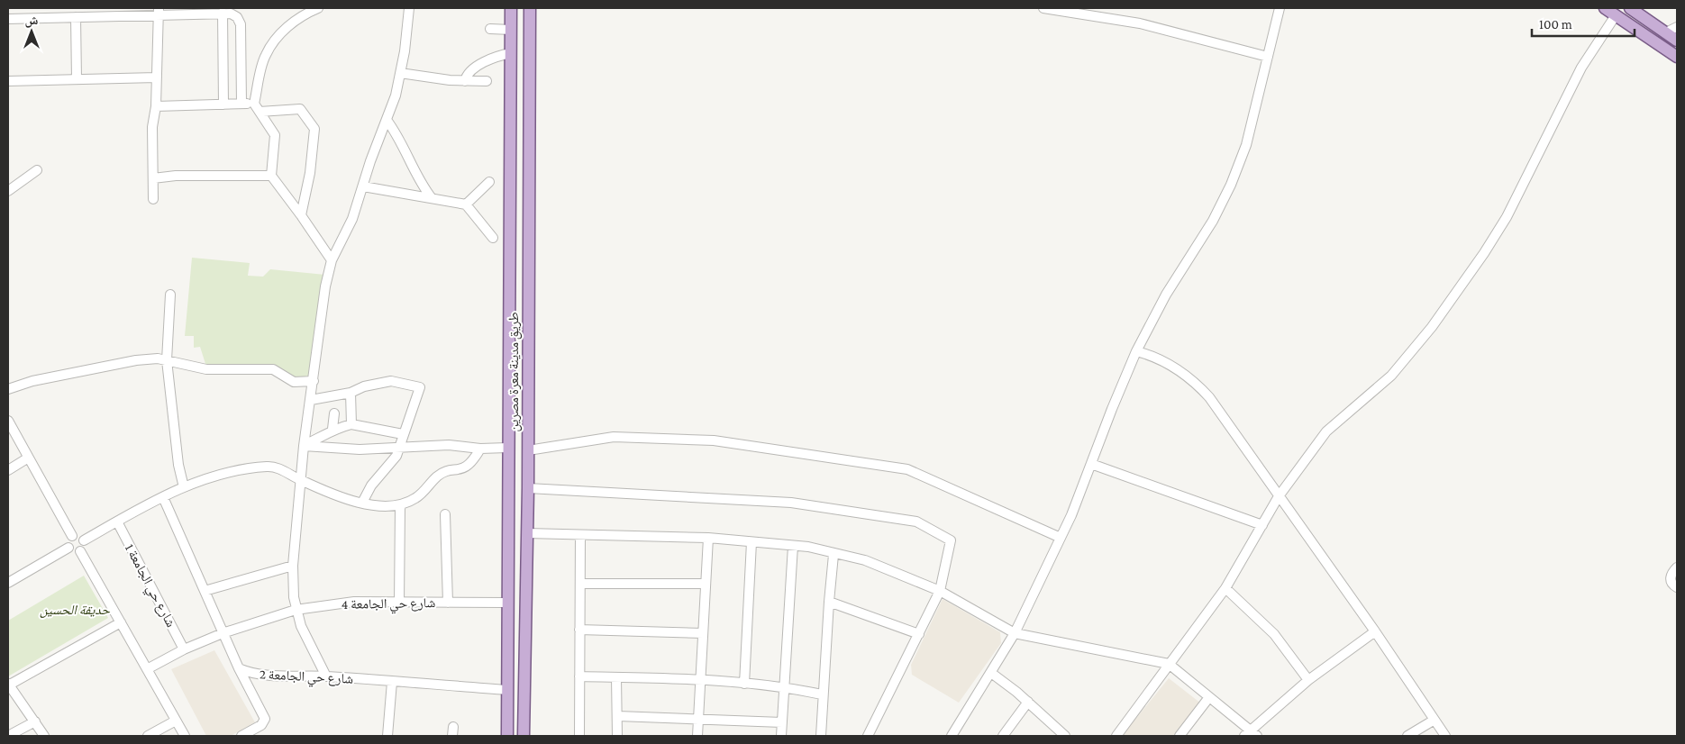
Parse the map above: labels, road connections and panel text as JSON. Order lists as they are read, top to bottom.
{
  "streets": {
    "main road": ["طريق مدينة معرة مصرين"],
    "street": ["شارع حي الجامعة 1", "شارع حي الجامعة 4", "شارع حي الجامعة 2"]
  },
  "crossings": [
    ["طريق مدينة معرة مصرين", "شارع حي الجامعة 4"],
    ["طريق مدينة معرة مصرين", "شارع حي الجامعة 2"],
    ["شارع حي الجامعة 1", "شارع حي الجامعة 4"]
  ],
  "parks": ["حديقة الحسين"],
  "scale_bar": "100 m",
  "north": "top"
}
